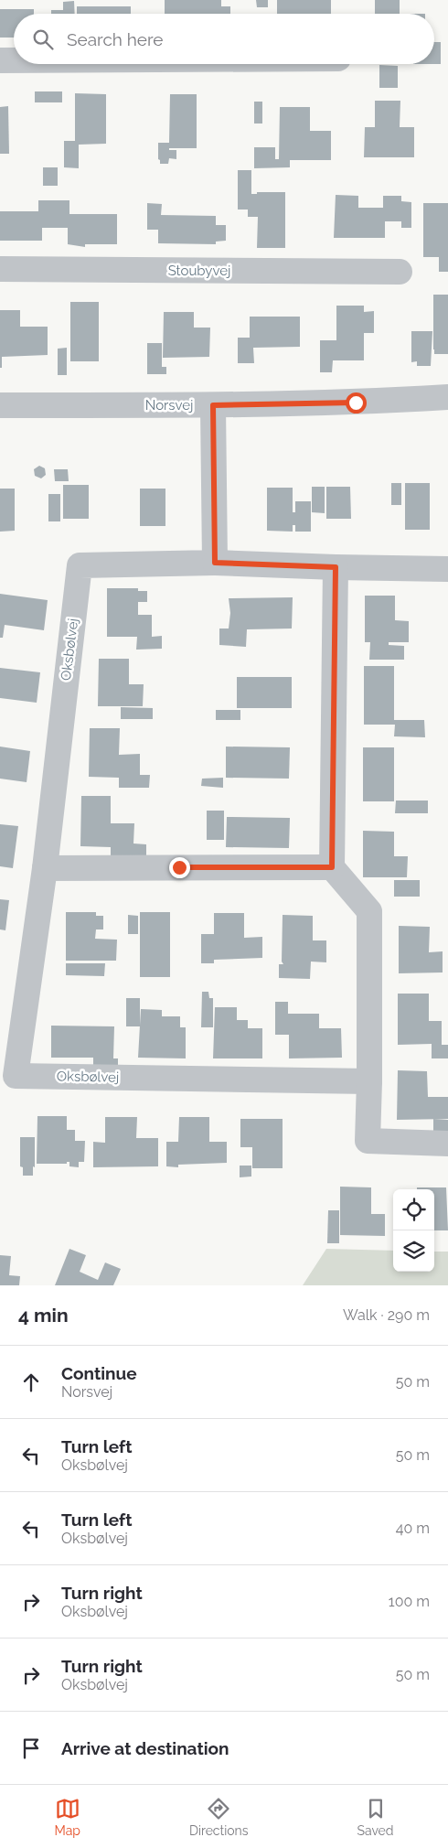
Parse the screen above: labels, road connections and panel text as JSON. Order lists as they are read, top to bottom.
{
  "streets": {
    "street": ["Stoubyvej", "Norsvej", "Oksbølvej"]
  },
  "page": {
    "search": "Search here",
    "heading": ["4 min", "Walk · 290 m"],
    "list": [
      ["Continue", "Norsvej", "50 m"],
      ["Turn left", "Oksbølvej", "50 m"],
      ["Turn left", "Oksbølvej", "40 m"],
      ["Turn right", "Oksbølvej", "100 m"],
      ["Turn right", "Oksbølvej", "50 m"],
      "Arrive at destination"
    ],
    "nav": ["Map", "Directions", "Saved"]
  }
}
